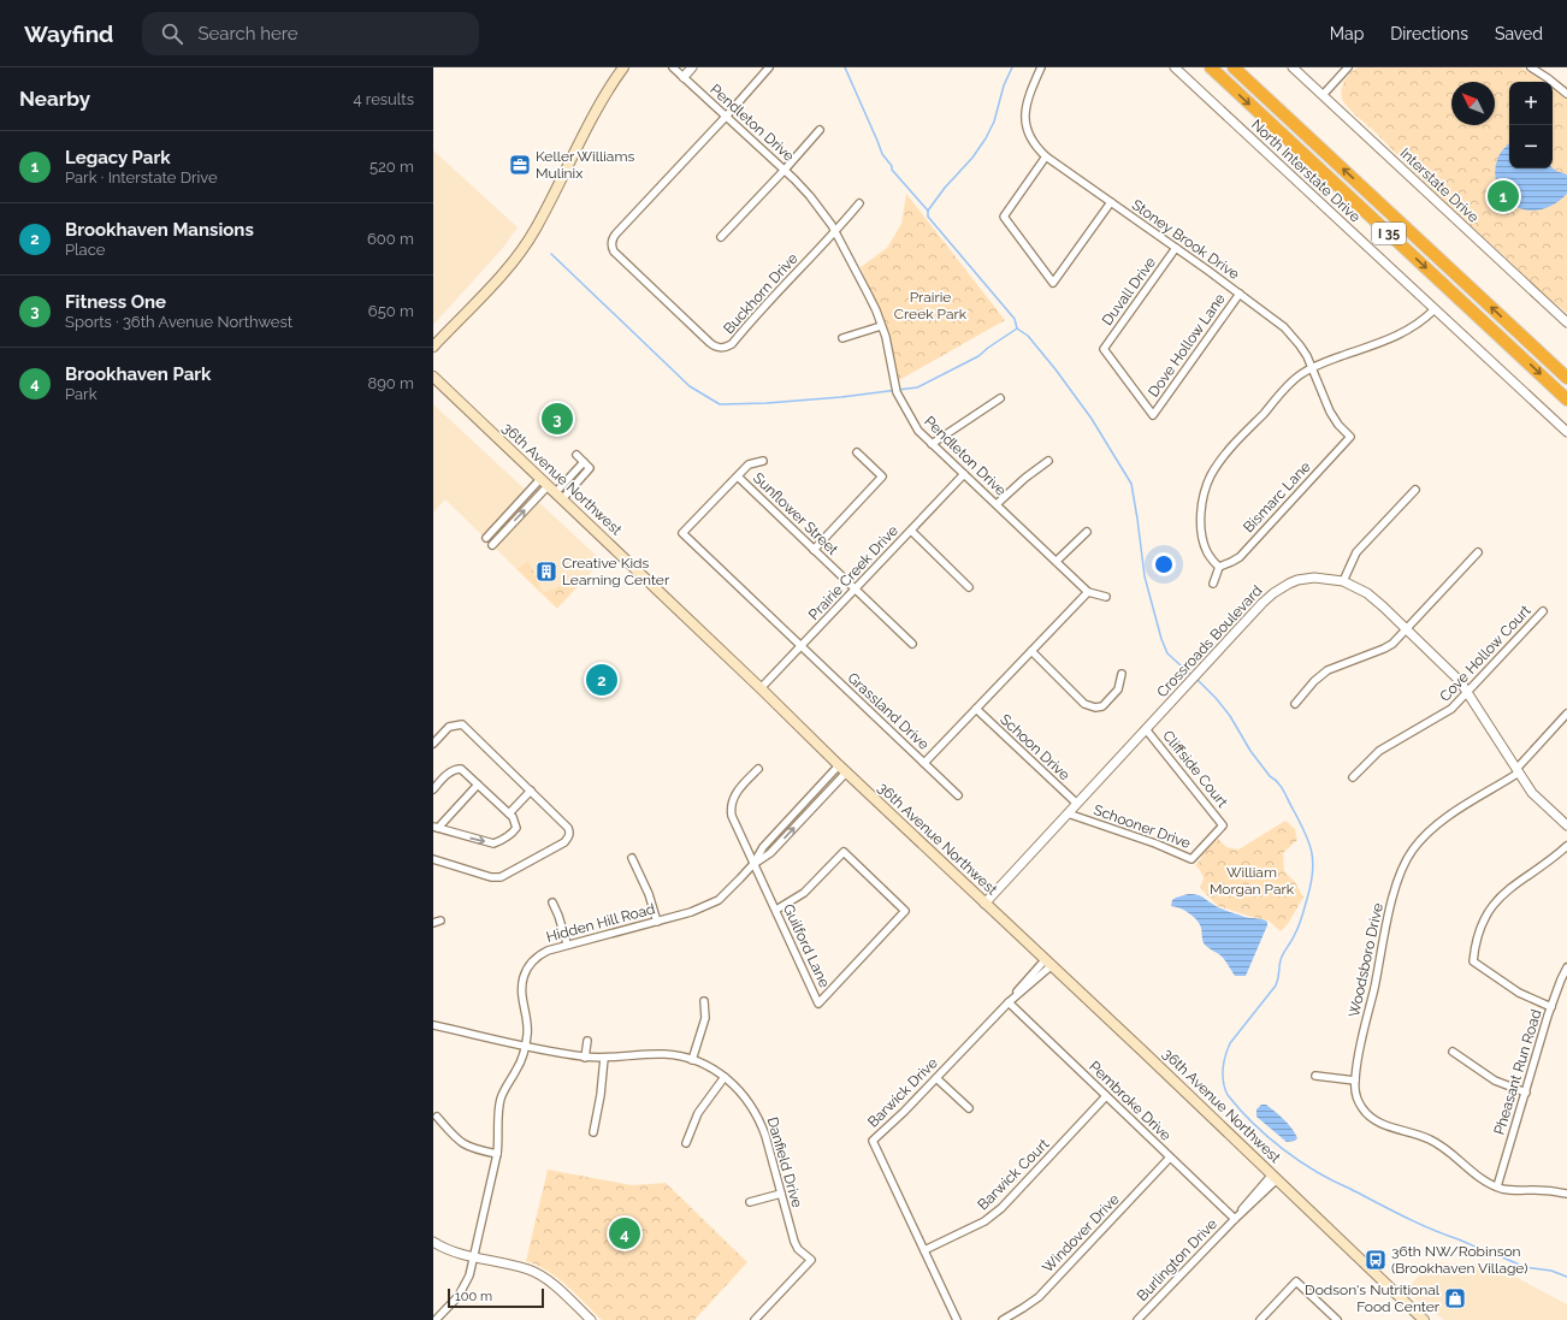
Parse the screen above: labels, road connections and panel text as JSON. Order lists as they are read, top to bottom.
{
  "streets": {
    "highway": ["I 35"],
    "main road": ["36th Avenue Northwest"],
    "street": [
      "Pendleton Drive",
      "North Interstate Drive",
      "Interstate Drive",
      "Stoney Brook Drive",
      "Duvall Drive",
      "Buckhorn Drive",
      "Dove Hollow Lane",
      "Bismarc Lane",
      "Sunflower Street",
      "Prairie Creek Drive",
      "Crossroads Boulevard",
      "Cove Hollow Court",
      "Grassland Drive",
      "Schoon Drive",
      "Cliffside Court",
      "Schooner Drive",
      "Hidden Hill Road",
      "Guilford Lane",
      "Woodsboro Drive",
      "Pheasant Run Road",
      "Barwick Drive",
      "Pembroke Drive",
      "Danfield Drive",
      "Barwick Court",
      "Windover Drive",
      "Burlington Drive"
    ]
  },
  "crossings": [
    ["Pendleton Drive", "Buckhorn Drive"],
    ["Pendleton Drive", "Prairie Creek Drive"],
    ["Pendleton Drive", "Grassland Drive"],
    ["Stoney Brook Drive", "Duvall Drive"],
    ["Stoney Brook Drive", "Dove Hollow Lane"],
    ["Stoney Brook Drive", "Bismarc Lane"],
    ["Duvall Drive", "Dove Hollow Lane"],
    ["36th Avenue Northwest", "Prairie Creek Drive"],
    ["36th Avenue Northwest", "Crossroads Boulevard"],
    ["36th Avenue Northwest", "Hidden Hill Road"],
    ["36th Avenue Northwest", "Barwick Drive"],
    ["36th Avenue Northwest", "Burlington Drive"],
    ["Sunflower Street", "Prairie Creek Drive"],
    ["Sunflower Street", "Grassland Drive"],
    ["Prairie Creek Drive", "Grassland Drive"],
    ["Crossroads Boulevard", "Cove Hollow Court"],
    ["Crossroads Boulevard", "Schoon Drive"],
    ["Crossroads Boulevard", "Cliffside Court"],
    ["Crossroads Boulevard", "Schooner Drive"],
    ["Crossroads Boulevard", "Woodsboro Drive"],
    ["Grassland Drive", "Schoon Drive"],
    ["Cliffside Court", "Schooner Drive"],
    ["Hidden Hill Road", "Guilford Lane"],
    ["Hidden Hill Road", "Danfield Drive"],
    ["Woodsboro Drive", "Pheasant Run Road"],
    ["Barwick Drive", "Pembroke Drive"],
    ["Barwick Drive", "Barwick Court"],
    ["Pembroke Drive", "Barwick Court"],
    ["Pembroke Drive", "Windover Drive"],
    ["Pembroke Drive", "Burlington Drive"]
  ],
  "parks": ["Prairie Creek Park", "William Morgan Park"],
  "places": {
    "office": ["Keller Williams Mulinix"],
    "building": ["Creative Kids Learning Center"],
    "bus stop": ["36th NW/Robinson (Brookhaven Village)"],
    "shop": ["Dodson's Nutritional Food Center"]
  },
  "scale_bar": "100 m",
  "north": "top left",
  "page": {
    "header": "Wayfind",
    "search": "Search here",
    "nav": ["Map", "Directions", "Saved"],
    "heading": ["Nearby", "4 results"],
    "map_buttons": ["+", "−"],
    "list": [
      {
        "mark": "1",
        "name": "Legacy Park",
        "note": "Park · Interstate Drive",
        "value": "520 m"
      },
      {
        "mark": "2",
        "name": "Brookhaven Mansions",
        "note": "Place",
        "value": "600 m"
      },
      {
        "mark": "3",
        "name": "Fitness One",
        "note": "Sports · 36th Avenue Northwest",
        "value": "650 m"
      },
      {
        "mark": "4",
        "name": "Brookhaven Park",
        "note": "Park",
        "value": "890 m"
      }
    ],
    "pins": [
      "1",
      "3",
      "2",
      "4"
    ],
    "scale": "100 m"
  }
}
